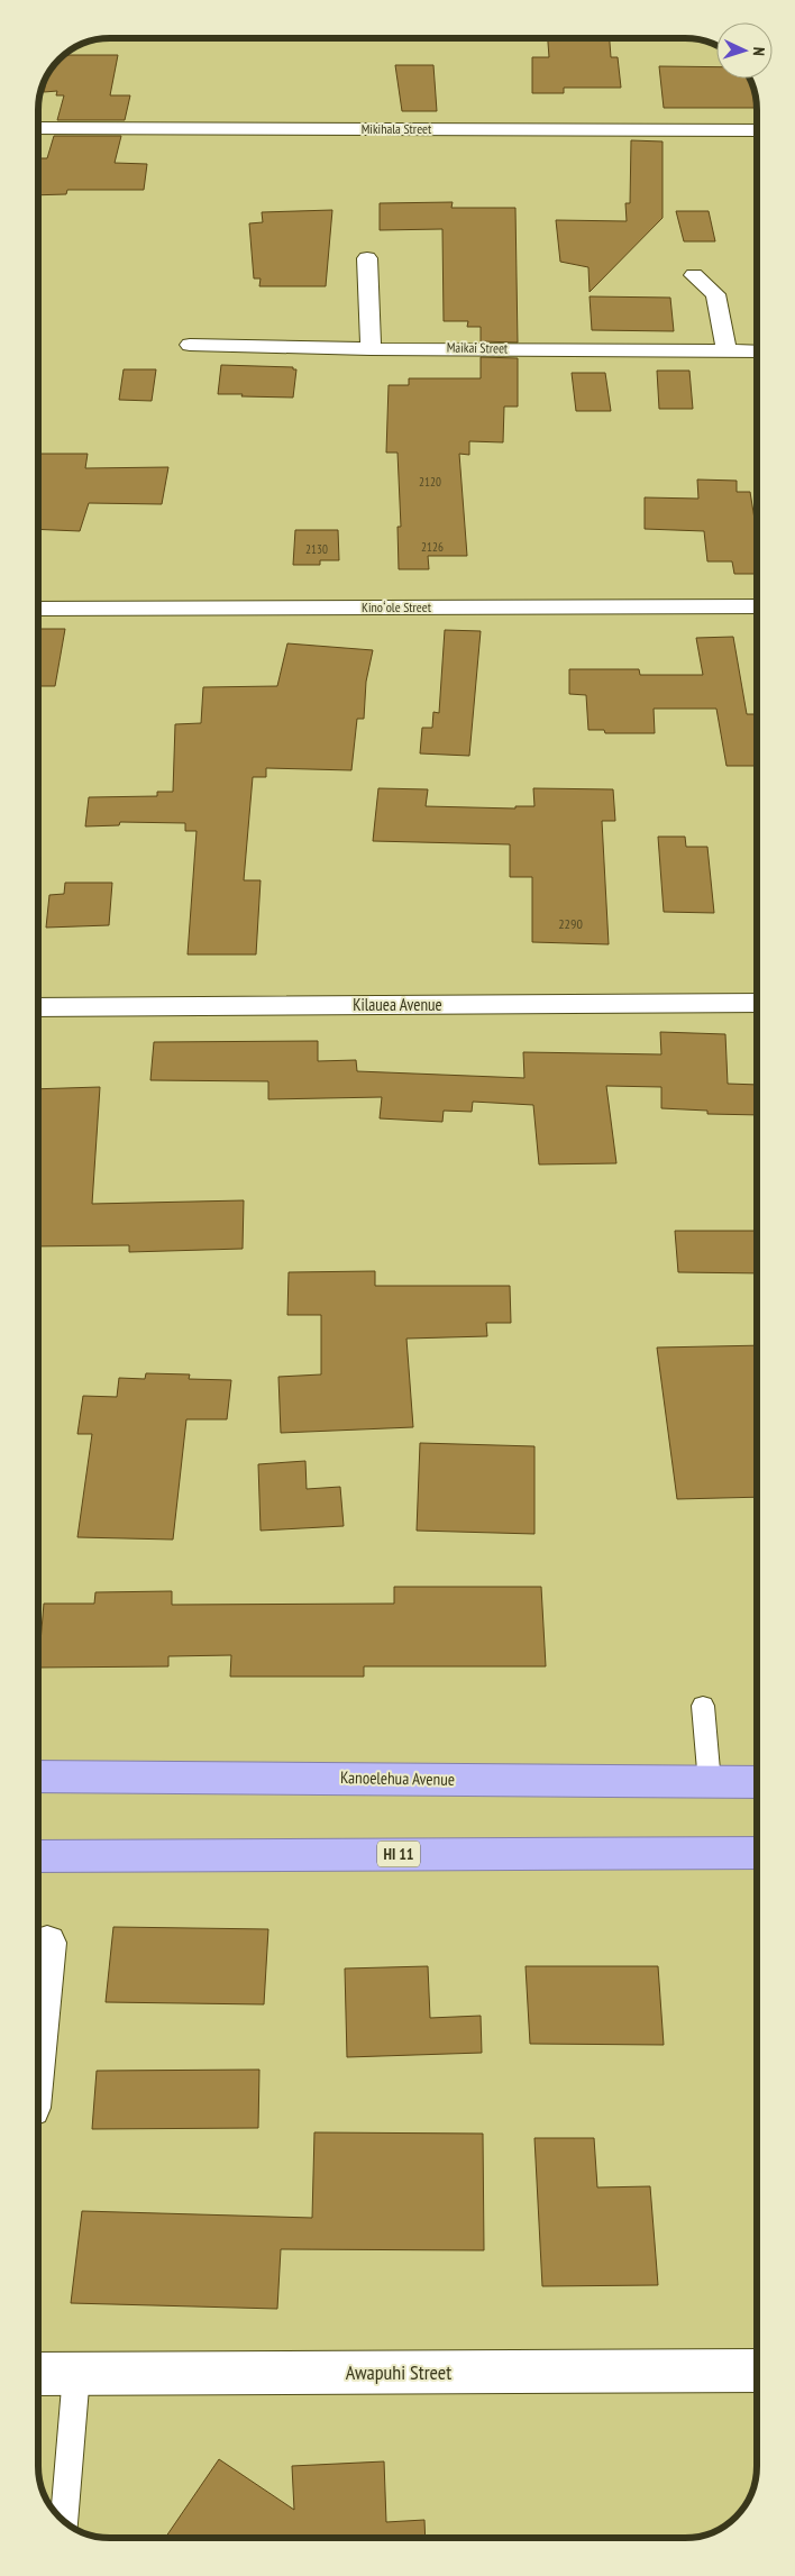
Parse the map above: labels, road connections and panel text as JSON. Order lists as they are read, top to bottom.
{
  "streets": {
    "highway": ["Kanoelehua Avenue", "HI 11"],
    "street": [
      "Mikihala Street",
      "Maikai Street",
      "Kinoʻole Street",
      "Kilauea Avenue",
      "Awapuhi Street"
    ]
  },
  "house_numbers": [
    "2120",
    "2126",
    "2130",
    "2290"
  ],
  "north": "right"
}
